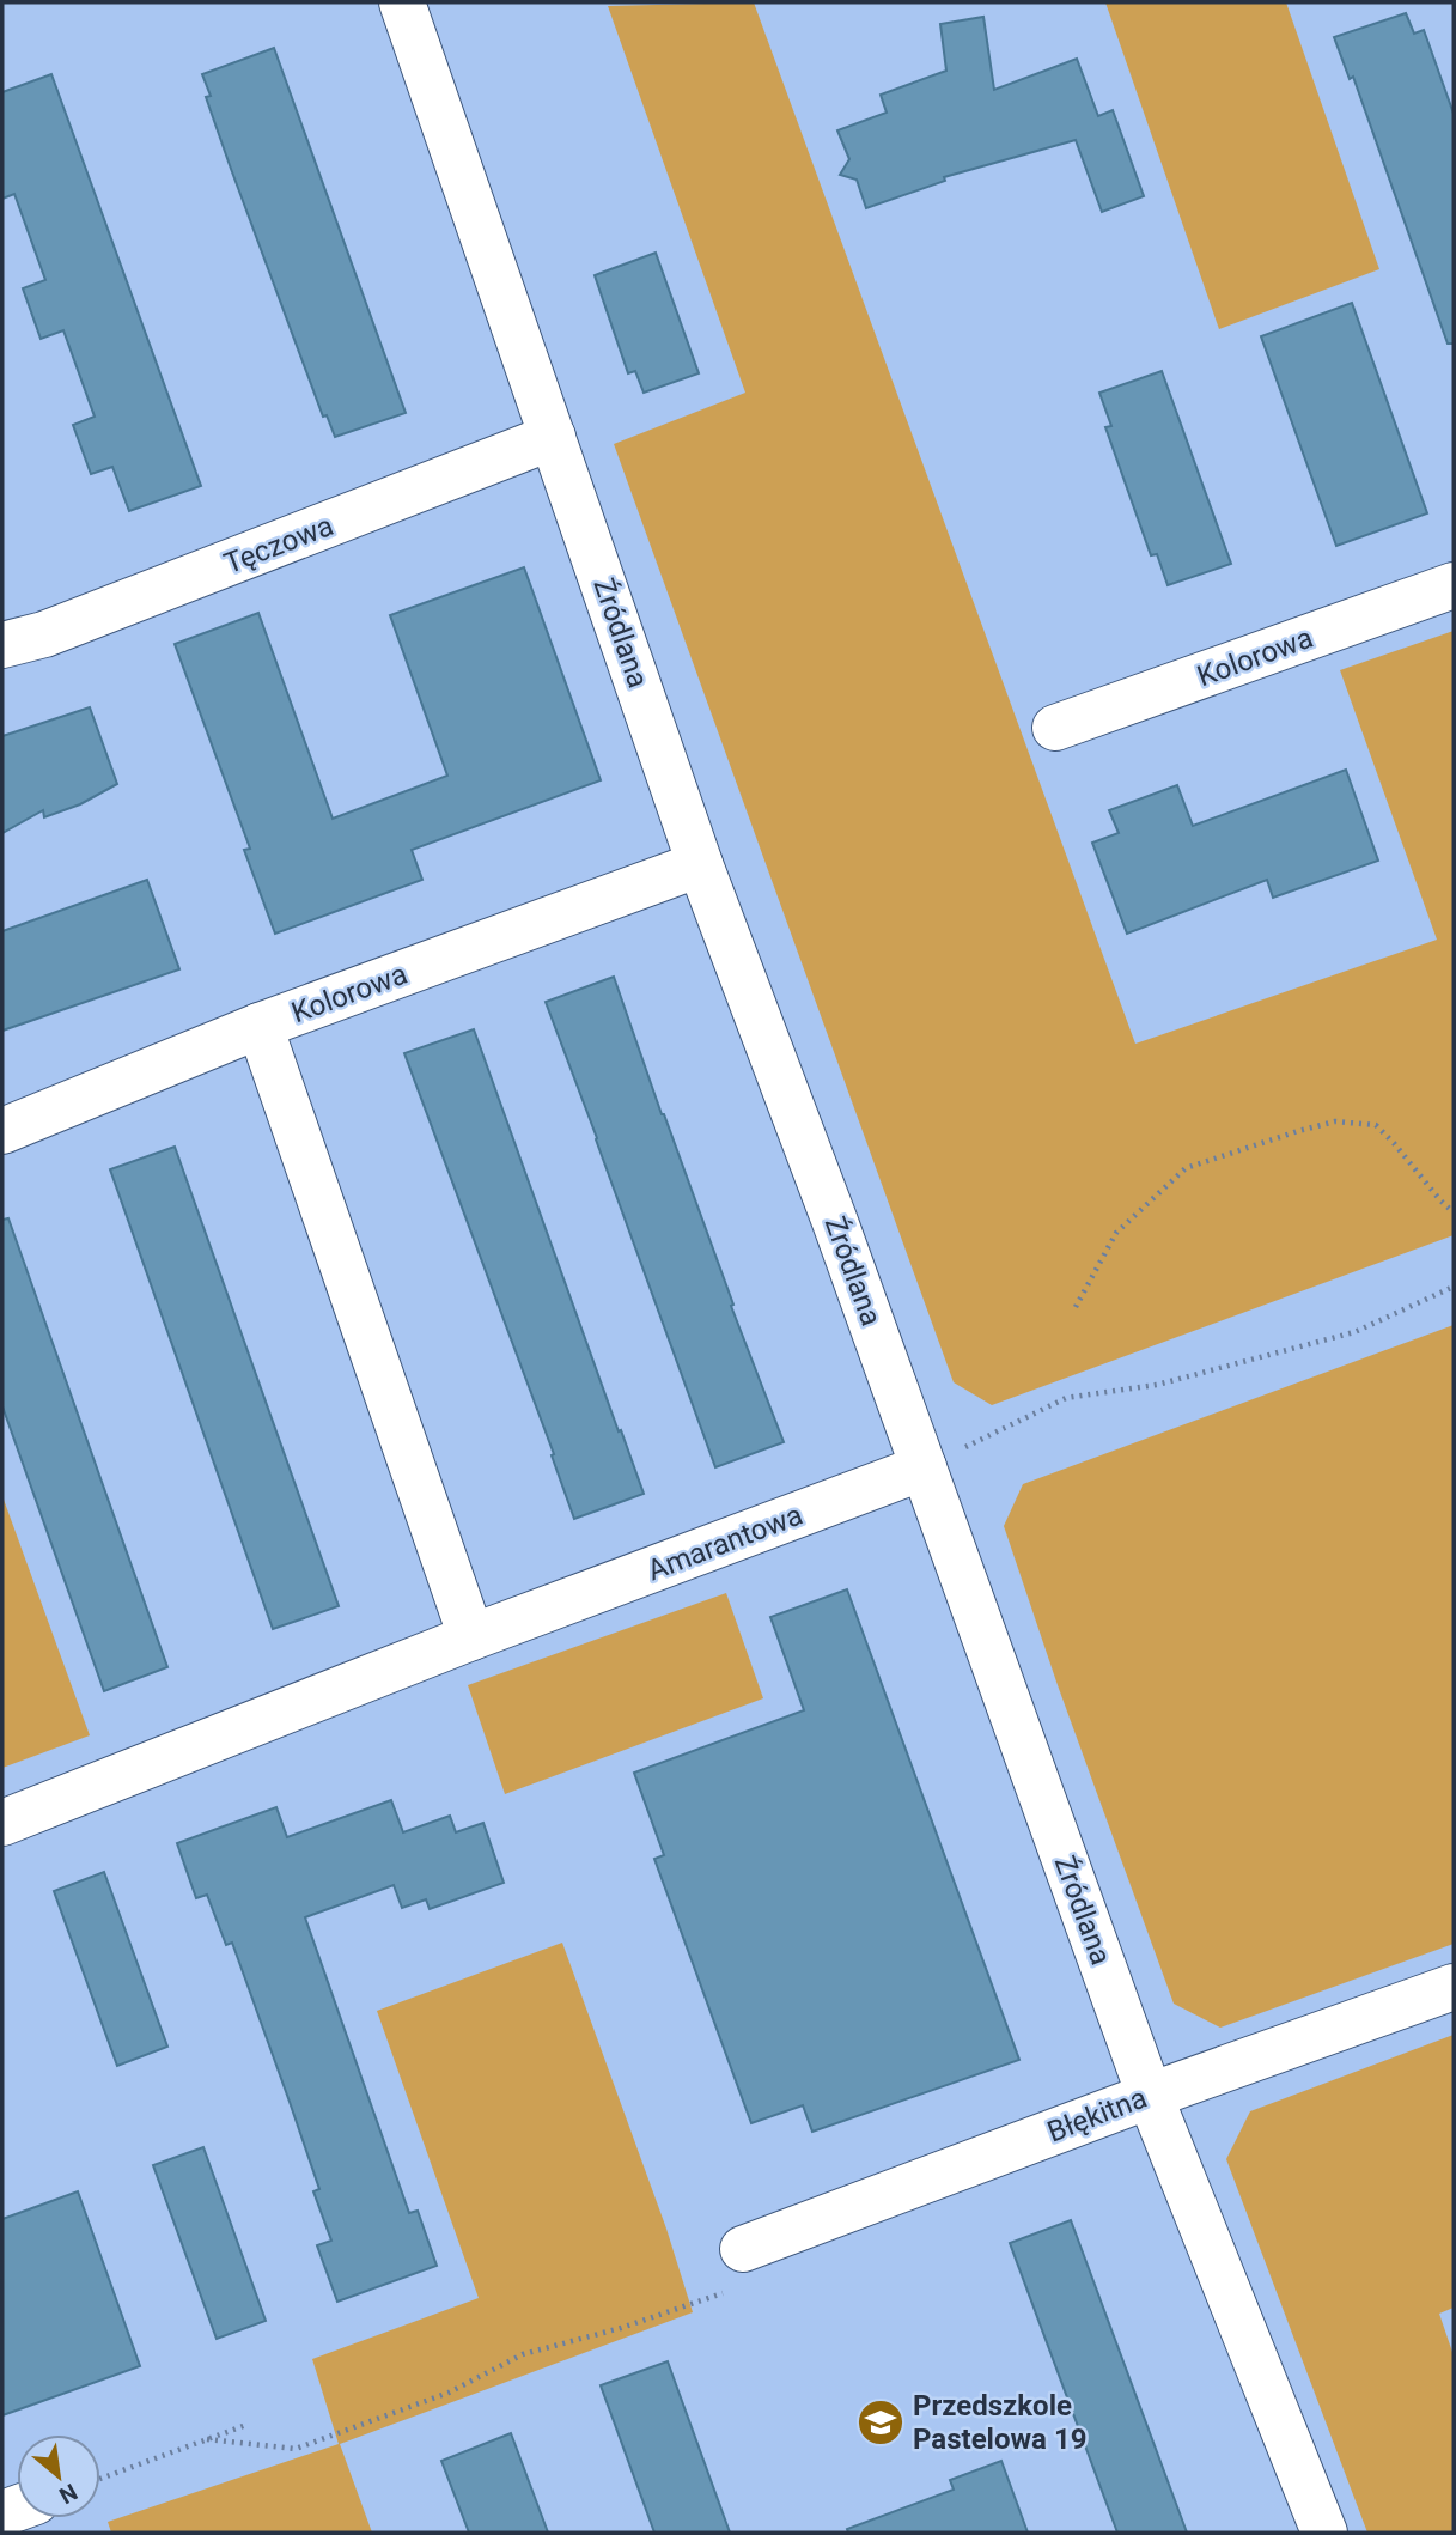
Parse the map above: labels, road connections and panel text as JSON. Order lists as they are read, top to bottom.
{
  "streets": {
    "street": [
      "Tęczowa",
      "Źródlana",
      "Kolorowa",
      "Amarantowa",
      "Błękitna"
    ]
  },
  "crossings": [
    ["Tęczowa", "Źródlana"],
    ["Źródlana", "Kolorowa"],
    ["Źródlana", "Amarantowa"],
    ["Źródlana", "Błękitna"]
  ],
  "places": {
    "school or university": ["Przedszkole Pastelowa 19"]
  },
  "north": "bottom right"
}
